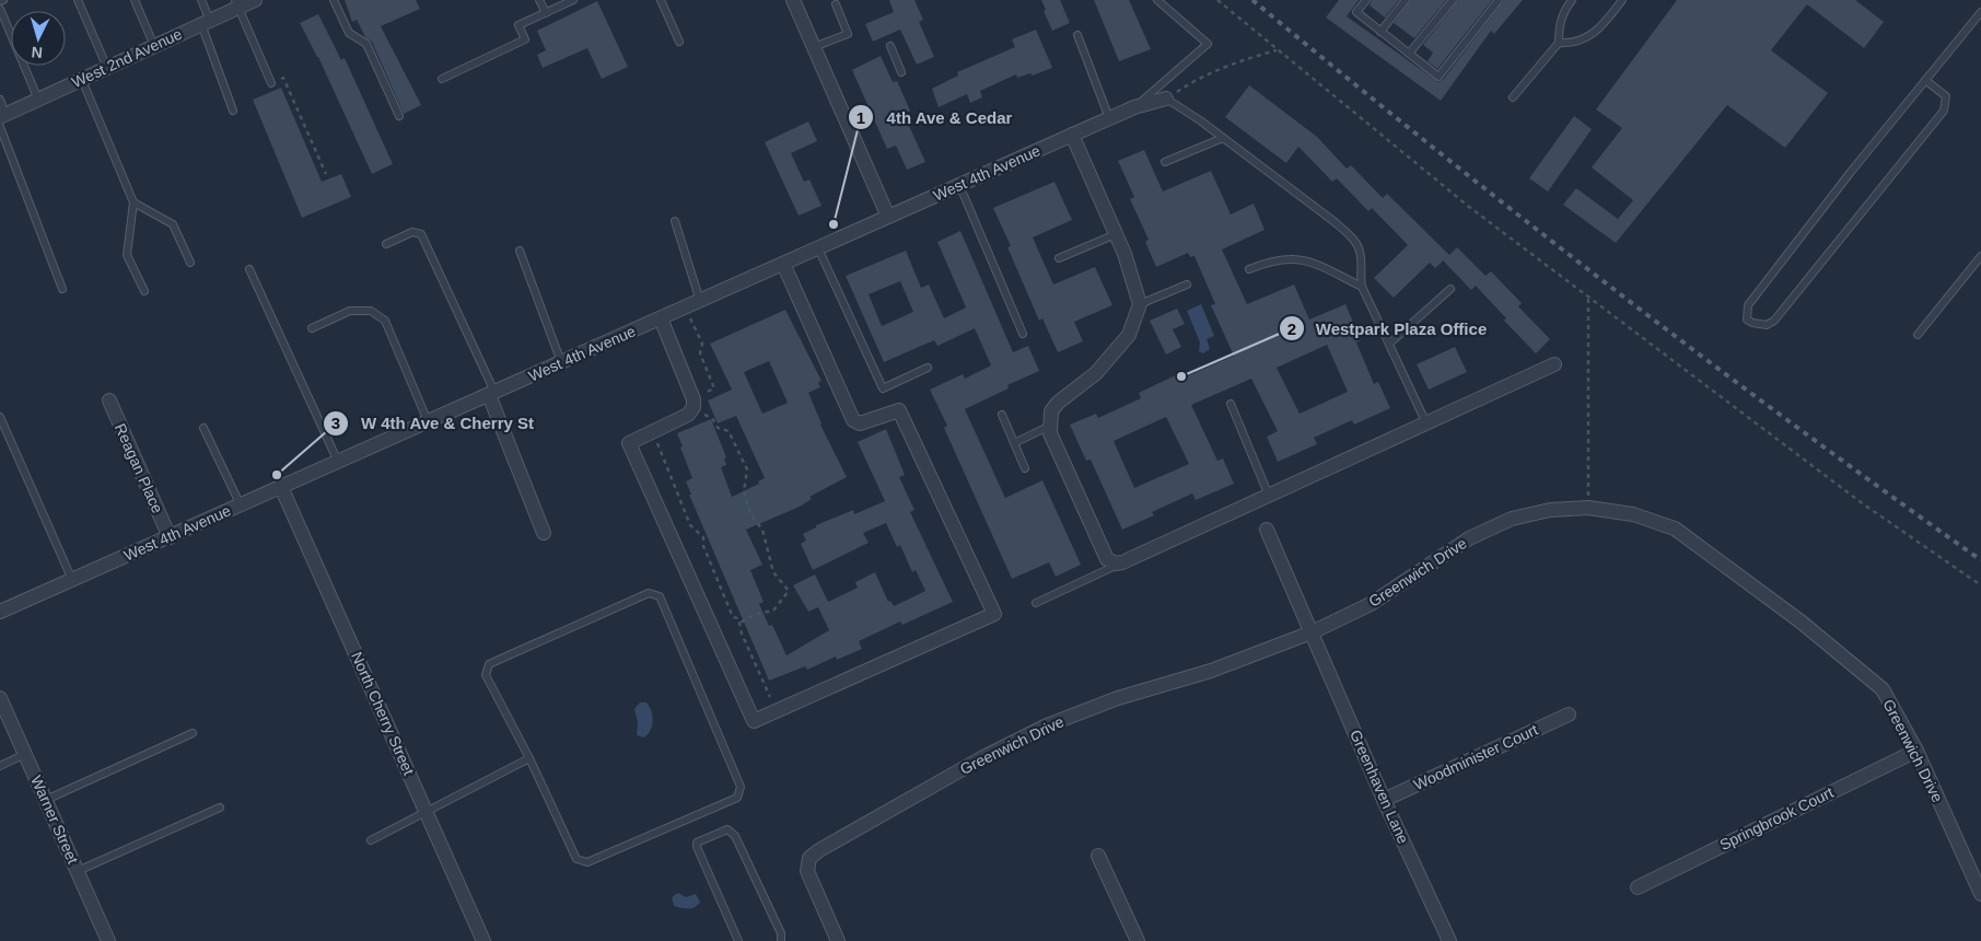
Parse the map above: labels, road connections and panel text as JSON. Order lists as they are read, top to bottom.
{
  "streets": {
    "street": [
      "West 2nd Avenue",
      "West 4th Avenue",
      "Reagan Place",
      "Greenwich Drive",
      "North Cherry Street",
      "Woodminister Court",
      "Greenhaven Lane",
      "Springbrook Court",
      "Warner Street"
    ]
  },
  "crossings": [
    ["West 4th Avenue", "Reagan Place"],
    ["West 4th Avenue", "North Cherry Street"],
    ["Greenwich Drive", "Greenhaven Lane"],
    ["Greenwich Drive", "Springbrook Court"],
    ["Woodminister Court", "Greenhaven Lane"]
  ],
  "places": ["4th Ave & Cedar", "Westpark Plaza Office", "W 4th Ave & Cherry St"],
  "north": "bottom"
}
